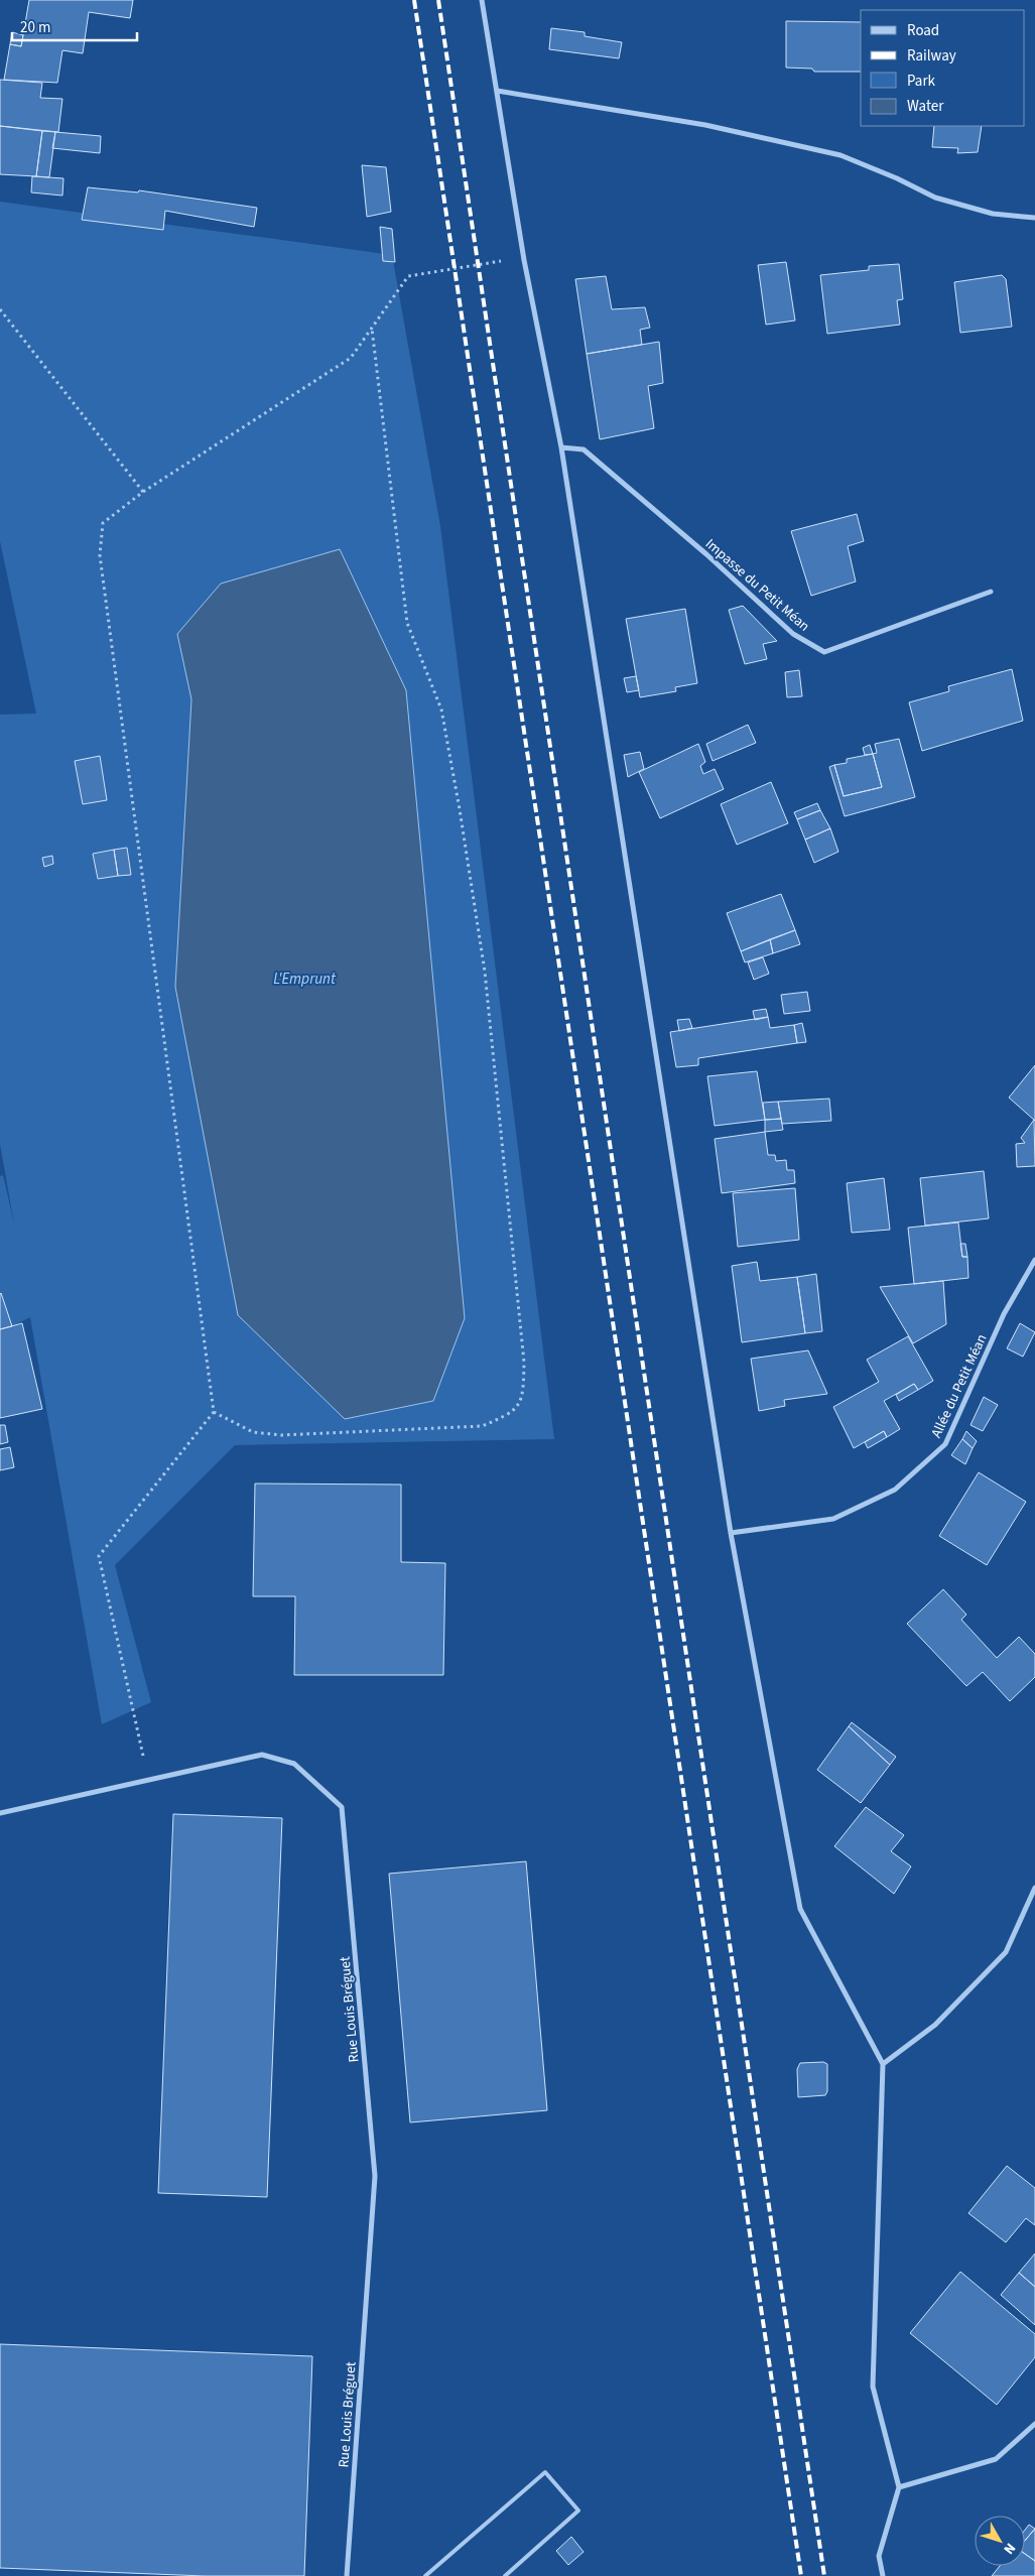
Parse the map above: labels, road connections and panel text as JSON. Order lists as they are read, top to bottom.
{
  "streets": {
    "street": ["Impasse du Petit Méan", "Allée du Petit Méan", "Rue Louis Bréguet"]
  },
  "water": ["L'Emprunt"],
  "legend": [
    "Road",
    "Railway",
    "Park",
    "Water"
  ],
  "scale_bar": "20 m",
  "north": "bottom right"
}
